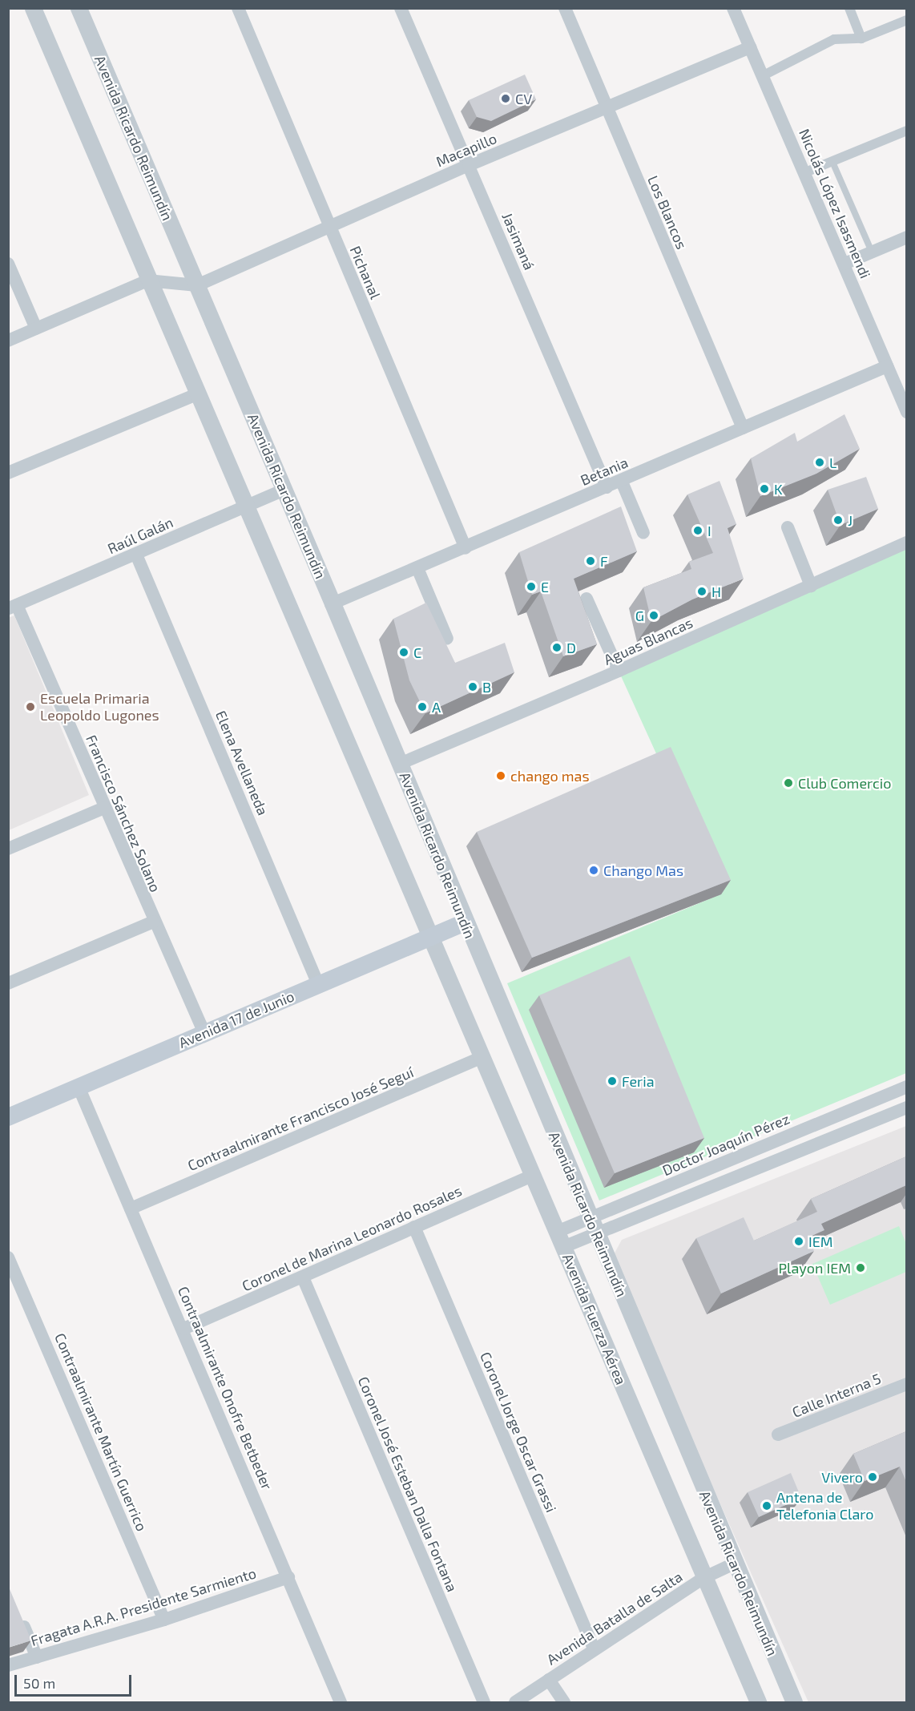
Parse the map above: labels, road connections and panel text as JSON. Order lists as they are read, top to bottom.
{
  "streets": {
    "main road": ["Avenida 17 de Junio"],
    "street": [
      "Avenida Ricardo Reimundín",
      "Macapillo",
      "Nicolás López Isasmendi",
      "Los Blancos",
      "Jasimaná",
      "Pichanal",
      "Betania",
      "Raúl Galán",
      "Aguas Blancas",
      "Elena Avellaneda",
      "Francisco Sánchez Solano",
      "Contraalmirante Francisco José Seguí",
      "Doctor Joaquín Pérez",
      "Coronel de Marina Leonardo Rosales",
      "Avenida Fuerza Aérea",
      "Contraalmirante Onofre Betbeder",
      "Calle Interna 5",
      "Contraalmirante Martín Guerrico",
      "Coronel Jorge Oscar Grassi",
      "Coronel José Esteban Dalla Fontana",
      "Fragata A.R.A. Presidente Sarmiento",
      "Avenida Batalla de Salta"
    ]
  },
  "crossings": [
    ["Avenida Ricardo Reimundín", "Macapillo"],
    ["Avenida Ricardo Reimundín", "Betania"],
    ["Avenida Ricardo Reimundín", "Raúl Galán"],
    ["Avenida Ricardo Reimundín", "Aguas Blancas"],
    ["Avenida Ricardo Reimundín", "Avenida 17 de Junio"],
    ["Avenida Ricardo Reimundín", "Doctor Joaquín Pérez"],
    ["Avenida Ricardo Reimundín", "Avenida Batalla de Salta"],
    ["Macapillo", "Nicolás López Isasmendi"],
    ["Macapillo", "Los Blancos"],
    ["Macapillo", "Jasimaná"],
    ["Macapillo", "Pichanal"],
    ["Nicolás López Isasmendi", "Betania"],
    ["Los Blancos", "Betania"],
    ["Jasimaná", "Betania"],
    ["Pichanal", "Betania"],
    ["Raúl Galán", "Elena Avellaneda"],
    ["Raúl Galán", "Francisco Sánchez Solano"],
    ["Elena Avellaneda", "Avenida 17 de Junio"],
    ["Francisco Sánchez Solano", "Avenida 17 de Junio"],
    ["Avenida 17 de Junio", "Avenida Fuerza Aérea"],
    ["Avenida 17 de Junio", "Contraalmirante Onofre Betbeder"],
    ["Contraalmirante Francisco José Seguí", "Avenida Fuerza Aérea"],
    ["Contraalmirante Francisco José Seguí", "Contraalmirante Onofre Betbeder"],
    ["Doctor Joaquín Pérez", "Avenida Fuerza Aérea"],
    ["Coronel de Marina Leonardo Rosales", "Avenida Fuerza Aérea"],
    ["Coronel de Marina Leonardo Rosales", "Contraalmirante Onofre Betbeder"],
    ["Coronel de Marina Leonardo Rosales", "Coronel Jorge Oscar Grassi"],
    ["Coronel de Marina Leonardo Rosales", "Coronel José Esteban Dalla Fontana"],
    ["Avenida Fuerza Aérea", "Avenida Batalla de Salta"],
    ["Contraalmirante Onofre Betbeder", "Fragata A.R.A. Presidente Sarmiento"],
    ["Contraalmirante Martín Guerrico", "Fragata A.R.A. Presidente Sarmiento"],
    ["Coronel Jorge Oscar Grassi", "Avenida Batalla de Salta"]
  ],
  "places": [
    "CV",
    "L",
    "K",
    "J",
    "I",
    "F",
    "E",
    "H",
    "G",
    "D",
    "C",
    "B",
    "Escuela Primaria Leopoldo Lugones",
    "A",
    "chango mas",
    "Club Comercio",
    "Chango Mas",
    "Feria",
    "IEM",
    "Playon IEM",
    "Vivero",
    "Antena de Telefonia Claro"
  ],
  "scale_bar": "50 m"
}
